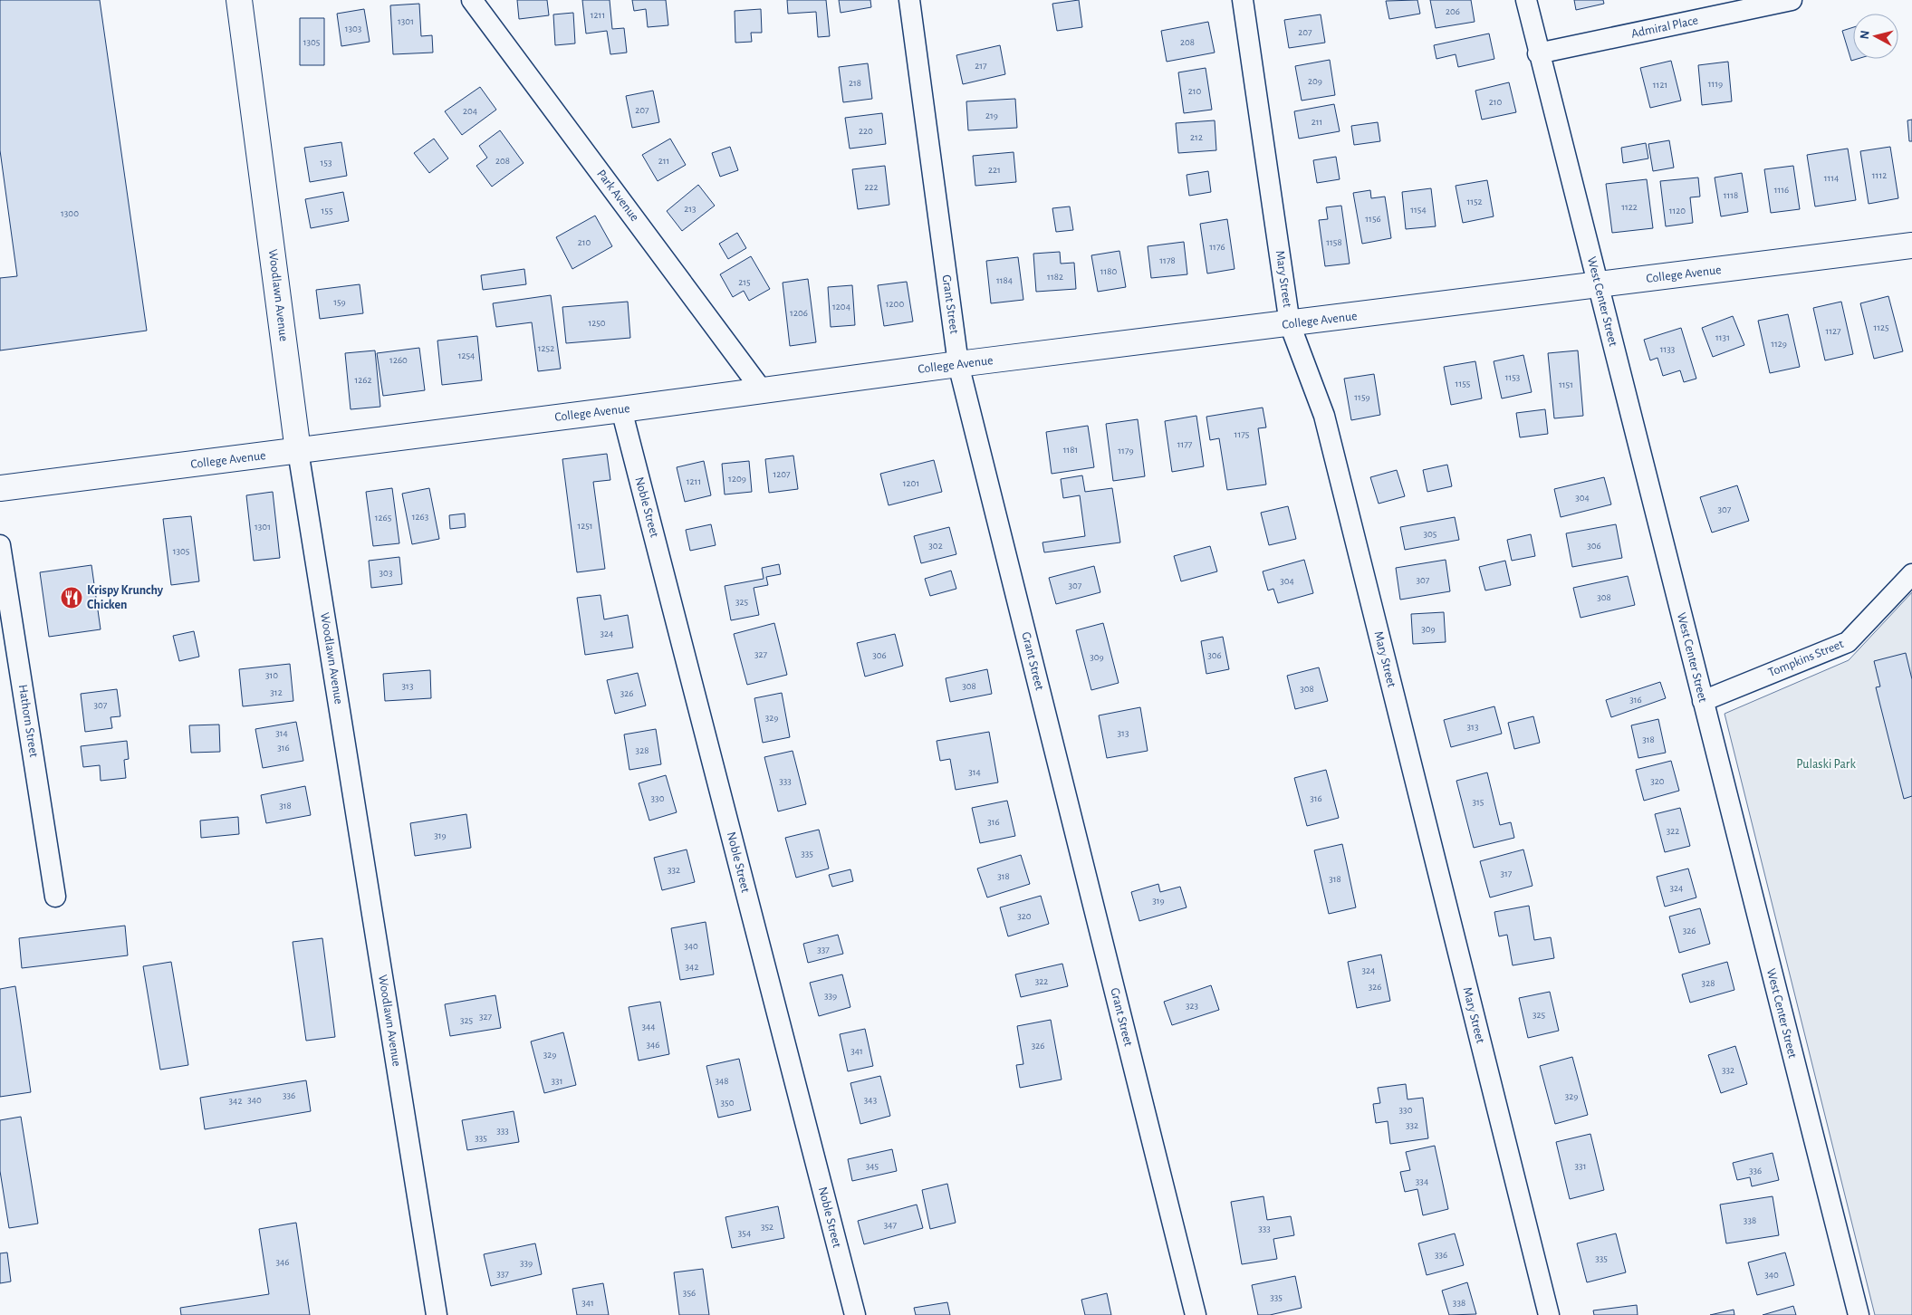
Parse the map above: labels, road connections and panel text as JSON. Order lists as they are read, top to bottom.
{
  "streets": {
    "main road": ["College Avenue", "Woodlawn Avenue"],
    "street": [
      "Admiral Place",
      "Park Avenue",
      "Mary Street",
      "West Center Street",
      "Grant Street",
      "Noble Street",
      "Tompkins Street",
      "Hathorn Street"
    ]
  },
  "crossings": [
    ["Admiral Place", "West Center Street"],
    ["Park Avenue", "College Avenue"],
    ["College Avenue", "Mary Street"],
    ["College Avenue", "Woodlawn Avenue"],
    ["College Avenue", "West Center Street"],
    ["College Avenue", "Grant Street"],
    ["College Avenue", "Noble Street"],
    ["West Center Street", "Tompkins Street"]
  ],
  "parks": ["Pulaski Park"],
  "places": {
    "restaurant": ["Krispy Krunchy Chicken"]
  },
  "house_numbers": [
    "206",
    "1211",
    "1301",
    "1303",
    "207",
    "1305",
    "208",
    "217",
    "209",
    "218",
    "1119",
    "1121",
    "210",
    "210",
    "207",
    "204",
    "219",
    "211",
    "220",
    "212",
    "208",
    "211",
    "153",
    "221",
    "1112",
    "1114",
    "222",
    "1116",
    "1118",
    "1152",
    "1122",
    "213",
    "1154",
    "155",
    "1120",
    "1300",
    "1156",
    "210",
    "1158",
    "1176",
    "1178",
    "1180",
    "1182",
    "1184",
    "215",
    "159",
    "1200",
    "1204",
    "1206",
    "1250",
    "1125",
    "1127",
    "1131",
    "1129",
    "1252",
    "1133",
    "1254",
    "1260",
    "1153",
    "1262",
    "1155",
    "1151",
    "1159",
    "1175",
    "1177",
    "1181",
    "1179",
    "1207",
    "1209",
    "1211",
    "1201",
    "304",
    "307",
    "1263",
    "1265",
    "1251",
    "1301",
    "305",
    "302",
    "306",
    "1305",
    "303",
    "307",
    "304",
    "307",
    "308",
    "325",
    "309",
    "324",
    "327",
    "306",
    "306",
    "309",
    "310",
    "313",
    "308",
    "308",
    "312",
    "326",
    "316",
    "307",
    "329",
    "313",
    "314",
    "313",
    "318",
    "316",
    "328",
    "314",
    "333",
    "320",
    "330",
    "316",
    "315",
    "318",
    "316",
    "322",
    "319",
    "335",
    "332",
    "317",
    "318",
    "318",
    "324",
    "319",
    "320",
    "326",
    "340",
    "337",
    "342",
    "324",
    "322",
    "328",
    "326",
    "339",
    "323",
    "325",
    "327",
    "325",
    "344",
    "346",
    "326",
    "341",
    "329",
    "332",
    "331",
    "348",
    "336",
    "329",
    "340",
    "343",
    "342",
    "350",
    "330",
    "332",
    "333",
    "335",
    "345",
    "331",
    "336",
    "334",
    "338",
    "347",
    "352",
    "333",
    "354",
    "336",
    "335",
    "346",
    "339",
    "337",
    "340",
    "356",
    "335",
    "341",
    "338"
  ],
  "north": "left"
}
